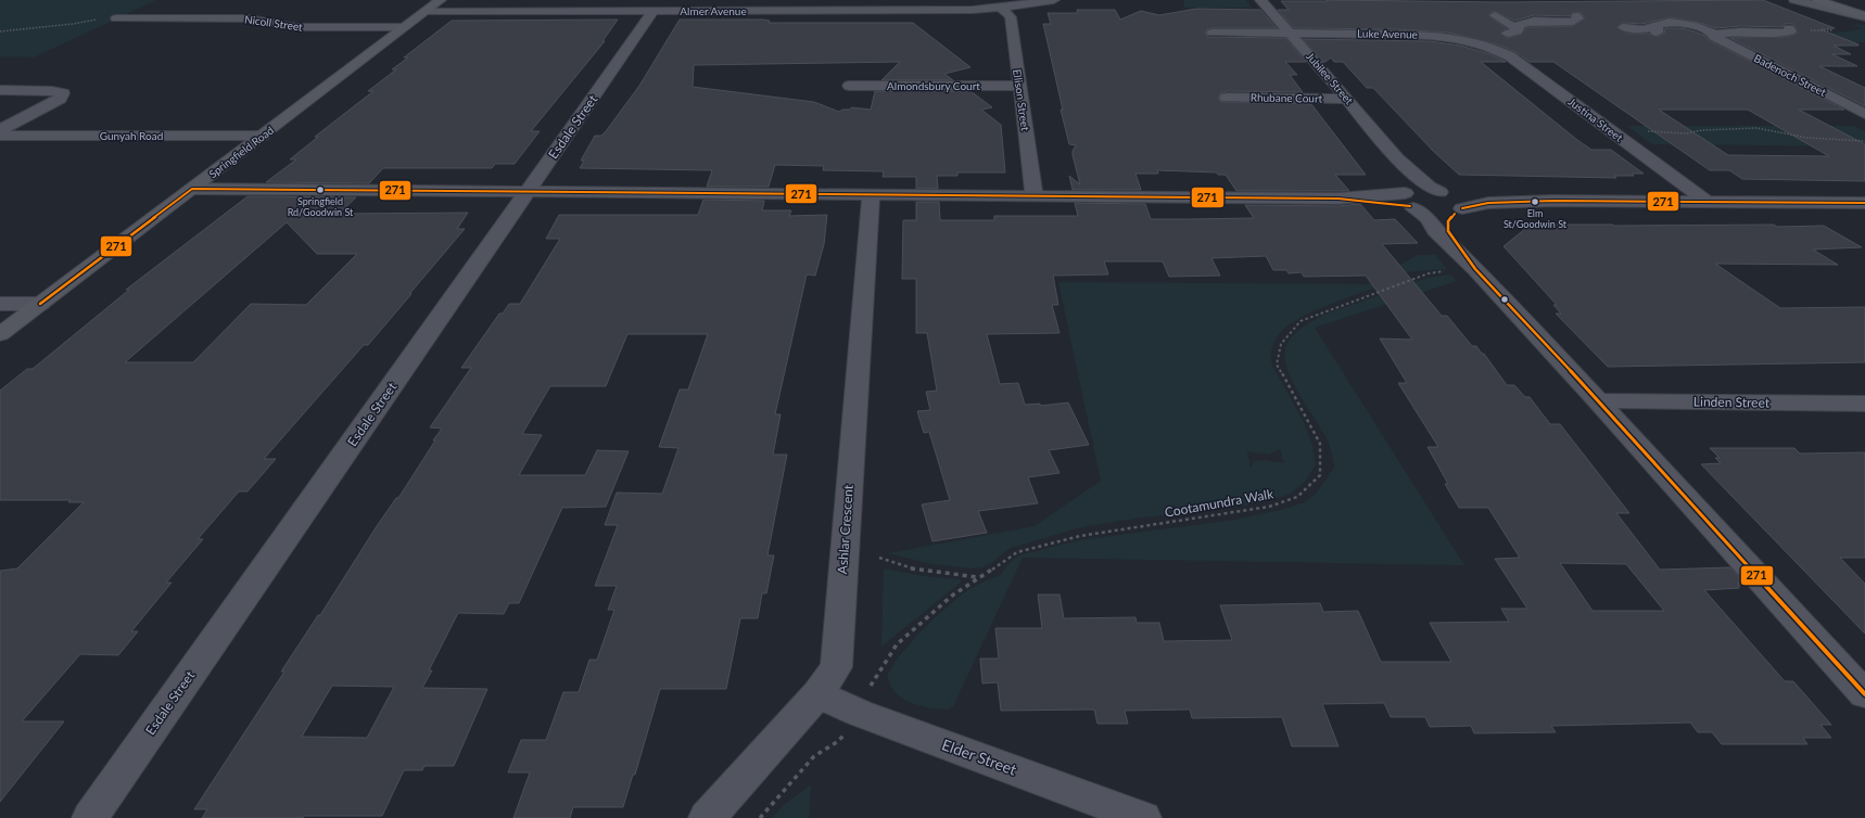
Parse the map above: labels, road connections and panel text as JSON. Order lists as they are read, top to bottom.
{
  "streets": {
    "main road": ["Springfield Road"],
    "street": [
      "Almer Avenue",
      "Nicoll Street",
      "Luke Avenue",
      "Badenoch Street",
      "Jubilee Street",
      "Almondsbury Court",
      "Rhubane Court",
      "Ellison Street",
      "Justina Street",
      "Esdale Street",
      "Gunyah Road",
      "Linden Street",
      "Ashlar Crescent",
      "Elder Street"
    ],
    "path": ["Cootamundra Walk"]
  },
  "crossings": [
    ["Almer Avenue", "Ellison Street"],
    ["Almer Avenue", "Esdale Street"],
    ["Almer Avenue", "Springfield Road"],
    ["Nicoll Street", "Springfield Road"],
    ["Luke Avenue", "Jubilee Street"],
    ["Luke Avenue", "Justina Street"],
    ["Jubilee Street", "Rhubane Court"],
    ["Almondsbury Court", "Ellison Street"],
    ["Gunyah Road", "Springfield Road"],
    ["Cootamundra Walk", "Elder Street"],
    ["Ashlar Crescent", "Elder Street"]
  ],
  "places": ["Springfield Rd/Goodwin St", "Elm St/Goodwin St"],
  "lines": ["transit line 271"]
}
